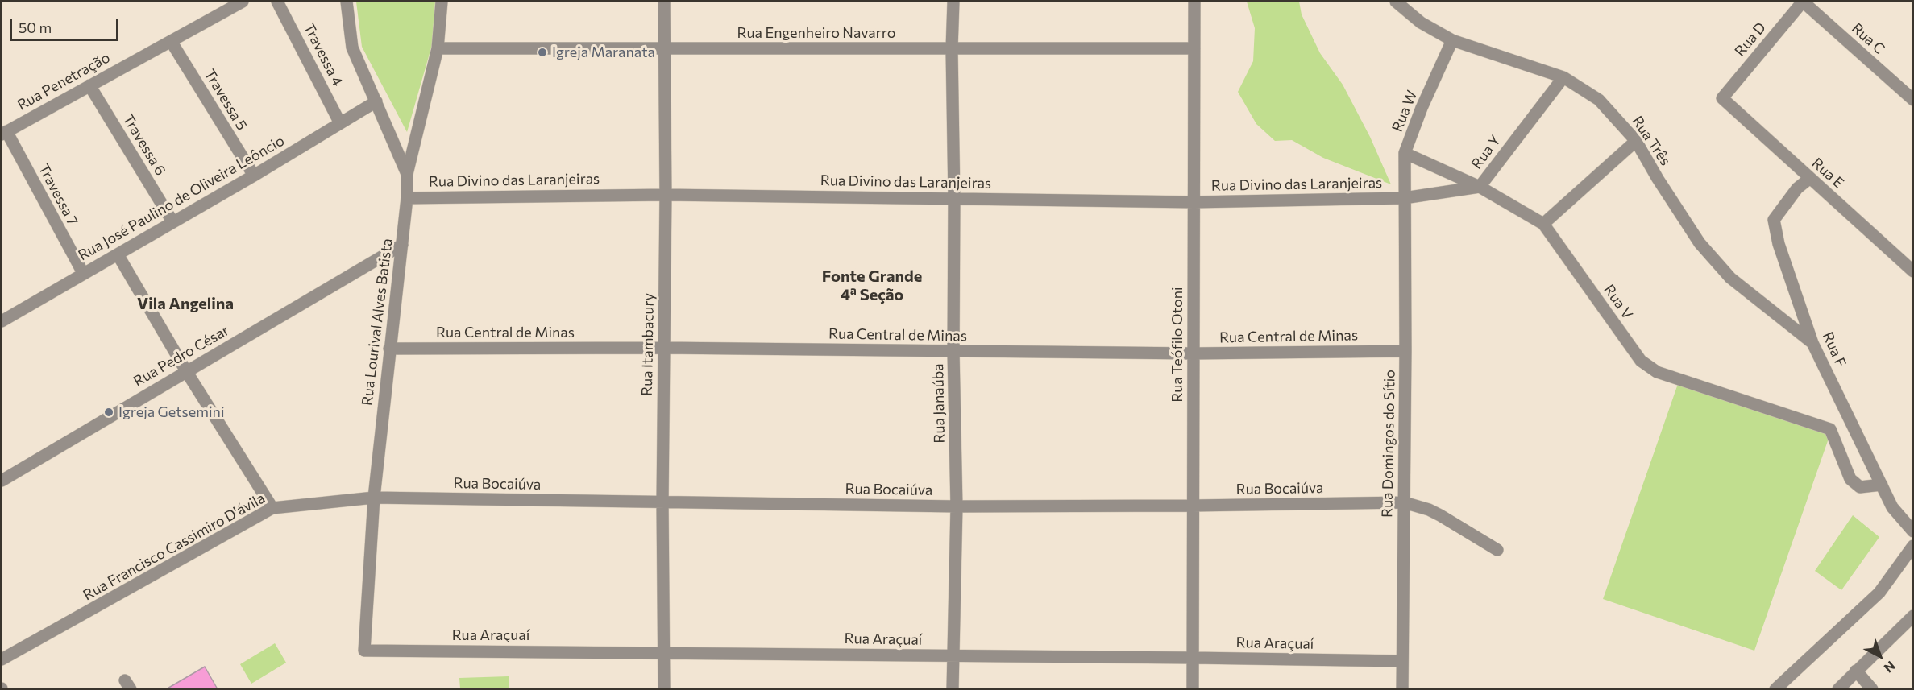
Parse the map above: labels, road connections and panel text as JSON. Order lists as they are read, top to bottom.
{
  "streets": {
    "street": [
      "Rua Engenheiro Navarro",
      "Rua C",
      "Rua D",
      "Travessa 4",
      "Rua Penetração",
      "Travessa 5",
      "Rua W",
      "Rua Três",
      "Travessa 6",
      "Rua Y",
      "Rua E",
      "Rua Divino das Laranjeiras",
      "Travessa 7",
      "Rua José Paulino de Oliveira Leôncio",
      "Rua V",
      "Rua Lourival Alves Batista",
      "Rua Central de Minas",
      "Rua Itambacury",
      "Rua Teófilo Otoni",
      "Rua F",
      "Rua Pedro César",
      "Rua Janaúba",
      "Rua Domingos do Sítio",
      "Rua Bocaiúva",
      "Rua Francisco Cassimiro D'ávila",
      "Rua Araçuaí"
    ]
  },
  "crossings": [
    ["Rua Engenheiro Navarro", "Rua Lourival Alves Batista"],
    ["Rua Engenheiro Navarro", "Rua Itambacury"],
    ["Rua Engenheiro Navarro", "Rua Teófilo Otoni"],
    ["Rua Engenheiro Navarro", "Rua Janaúba"],
    ["Rua C", "Rua D"],
    ["Rua D", "Rua E"],
    ["Travessa 4", "Rua José Paulino de Oliveira Leôncio"],
    ["Rua Penetração", "Travessa 5"],
    ["Rua Penetração", "Travessa 6"],
    ["Rua Penetração", "Travessa 7"],
    ["Travessa 5", "Rua José Paulino de Oliveira Leôncio"],
    ["Rua W", "Rua Três"],
    ["Rua W", "Rua Y"],
    ["Rua W", "Rua Divino das Laranjeiras"],
    ["Rua W", "Rua V"],
    ["Rua W", "Rua Domingos do Sítio"],
    ["Rua Três", "Rua Y"],
    ["Rua Três", "Rua F"],
    ["Travessa 6", "Rua José Paulino de Oliveira Leôncio"],
    ["Rua Y", "Rua Divino das Laranjeiras"],
    ["Rua Y", "Rua V"],
    ["Rua Y", "Rua Domingos do Sítio"],
    ["Rua E", "Rua F"],
    ["Rua Divino das Laranjeiras", "Rua Lourival Alves Batista"],
    ["Rua Divino das Laranjeiras", "Rua Itambacury"],
    ["Rua Divino das Laranjeiras", "Rua Teófilo Otoni"],
    ["Rua Divino das Laranjeiras", "Rua Janaúba"],
    ["Rua Divino das Laranjeiras", "Rua Domingos do Sítio"],
    ["Travessa 7", "Rua José Paulino de Oliveira Leôncio"],
    ["Rua V", "Rua F"],
    ["Rua Lourival Alves Batista", "Rua Central de Minas"],
    ["Rua Lourival Alves Batista", "Rua Pedro César"],
    ["Rua Lourival Alves Batista", "Rua Bocaiúva"],
    ["Rua Lourival Alves Batista", "Rua Francisco Cassimiro D'ávila"],
    ["Rua Lourival Alves Batista", "Rua Araçuaí"],
    ["Rua Central de Minas", "Rua Itambacury"],
    ["Rua Central de Minas", "Rua Teófilo Otoni"],
    ["Rua Central de Minas", "Rua Janaúba"],
    ["Rua Central de Minas", "Rua Domingos do Sítio"],
    ["Rua Itambacury", "Rua Bocaiúva"],
    ["Rua Itambacury", "Rua Araçuaí"],
    ["Rua Teófilo Otoni", "Rua Bocaiúva"],
    ["Rua Teófilo Otoni", "Rua Araçuaí"],
    ["Rua Janaúba", "Rua Bocaiúva"],
    ["Rua Janaúba", "Rua Araçuaí"],
    ["Rua Domingos do Sítio", "Rua Bocaiúva"],
    ["Rua Domingos do Sítio", "Rua Araçuaí"],
    ["Rua Bocaiúva", "Rua Francisco Cassimiro D'ávila"]
  ],
  "districts": ["Fonte Grande 4ª Seção", "Vila Angelina"],
  "places": ["Igreja Maranata", "Igreja Getsemini"],
  "scale_bar": "50 m",
  "north": "bottom right"
}
